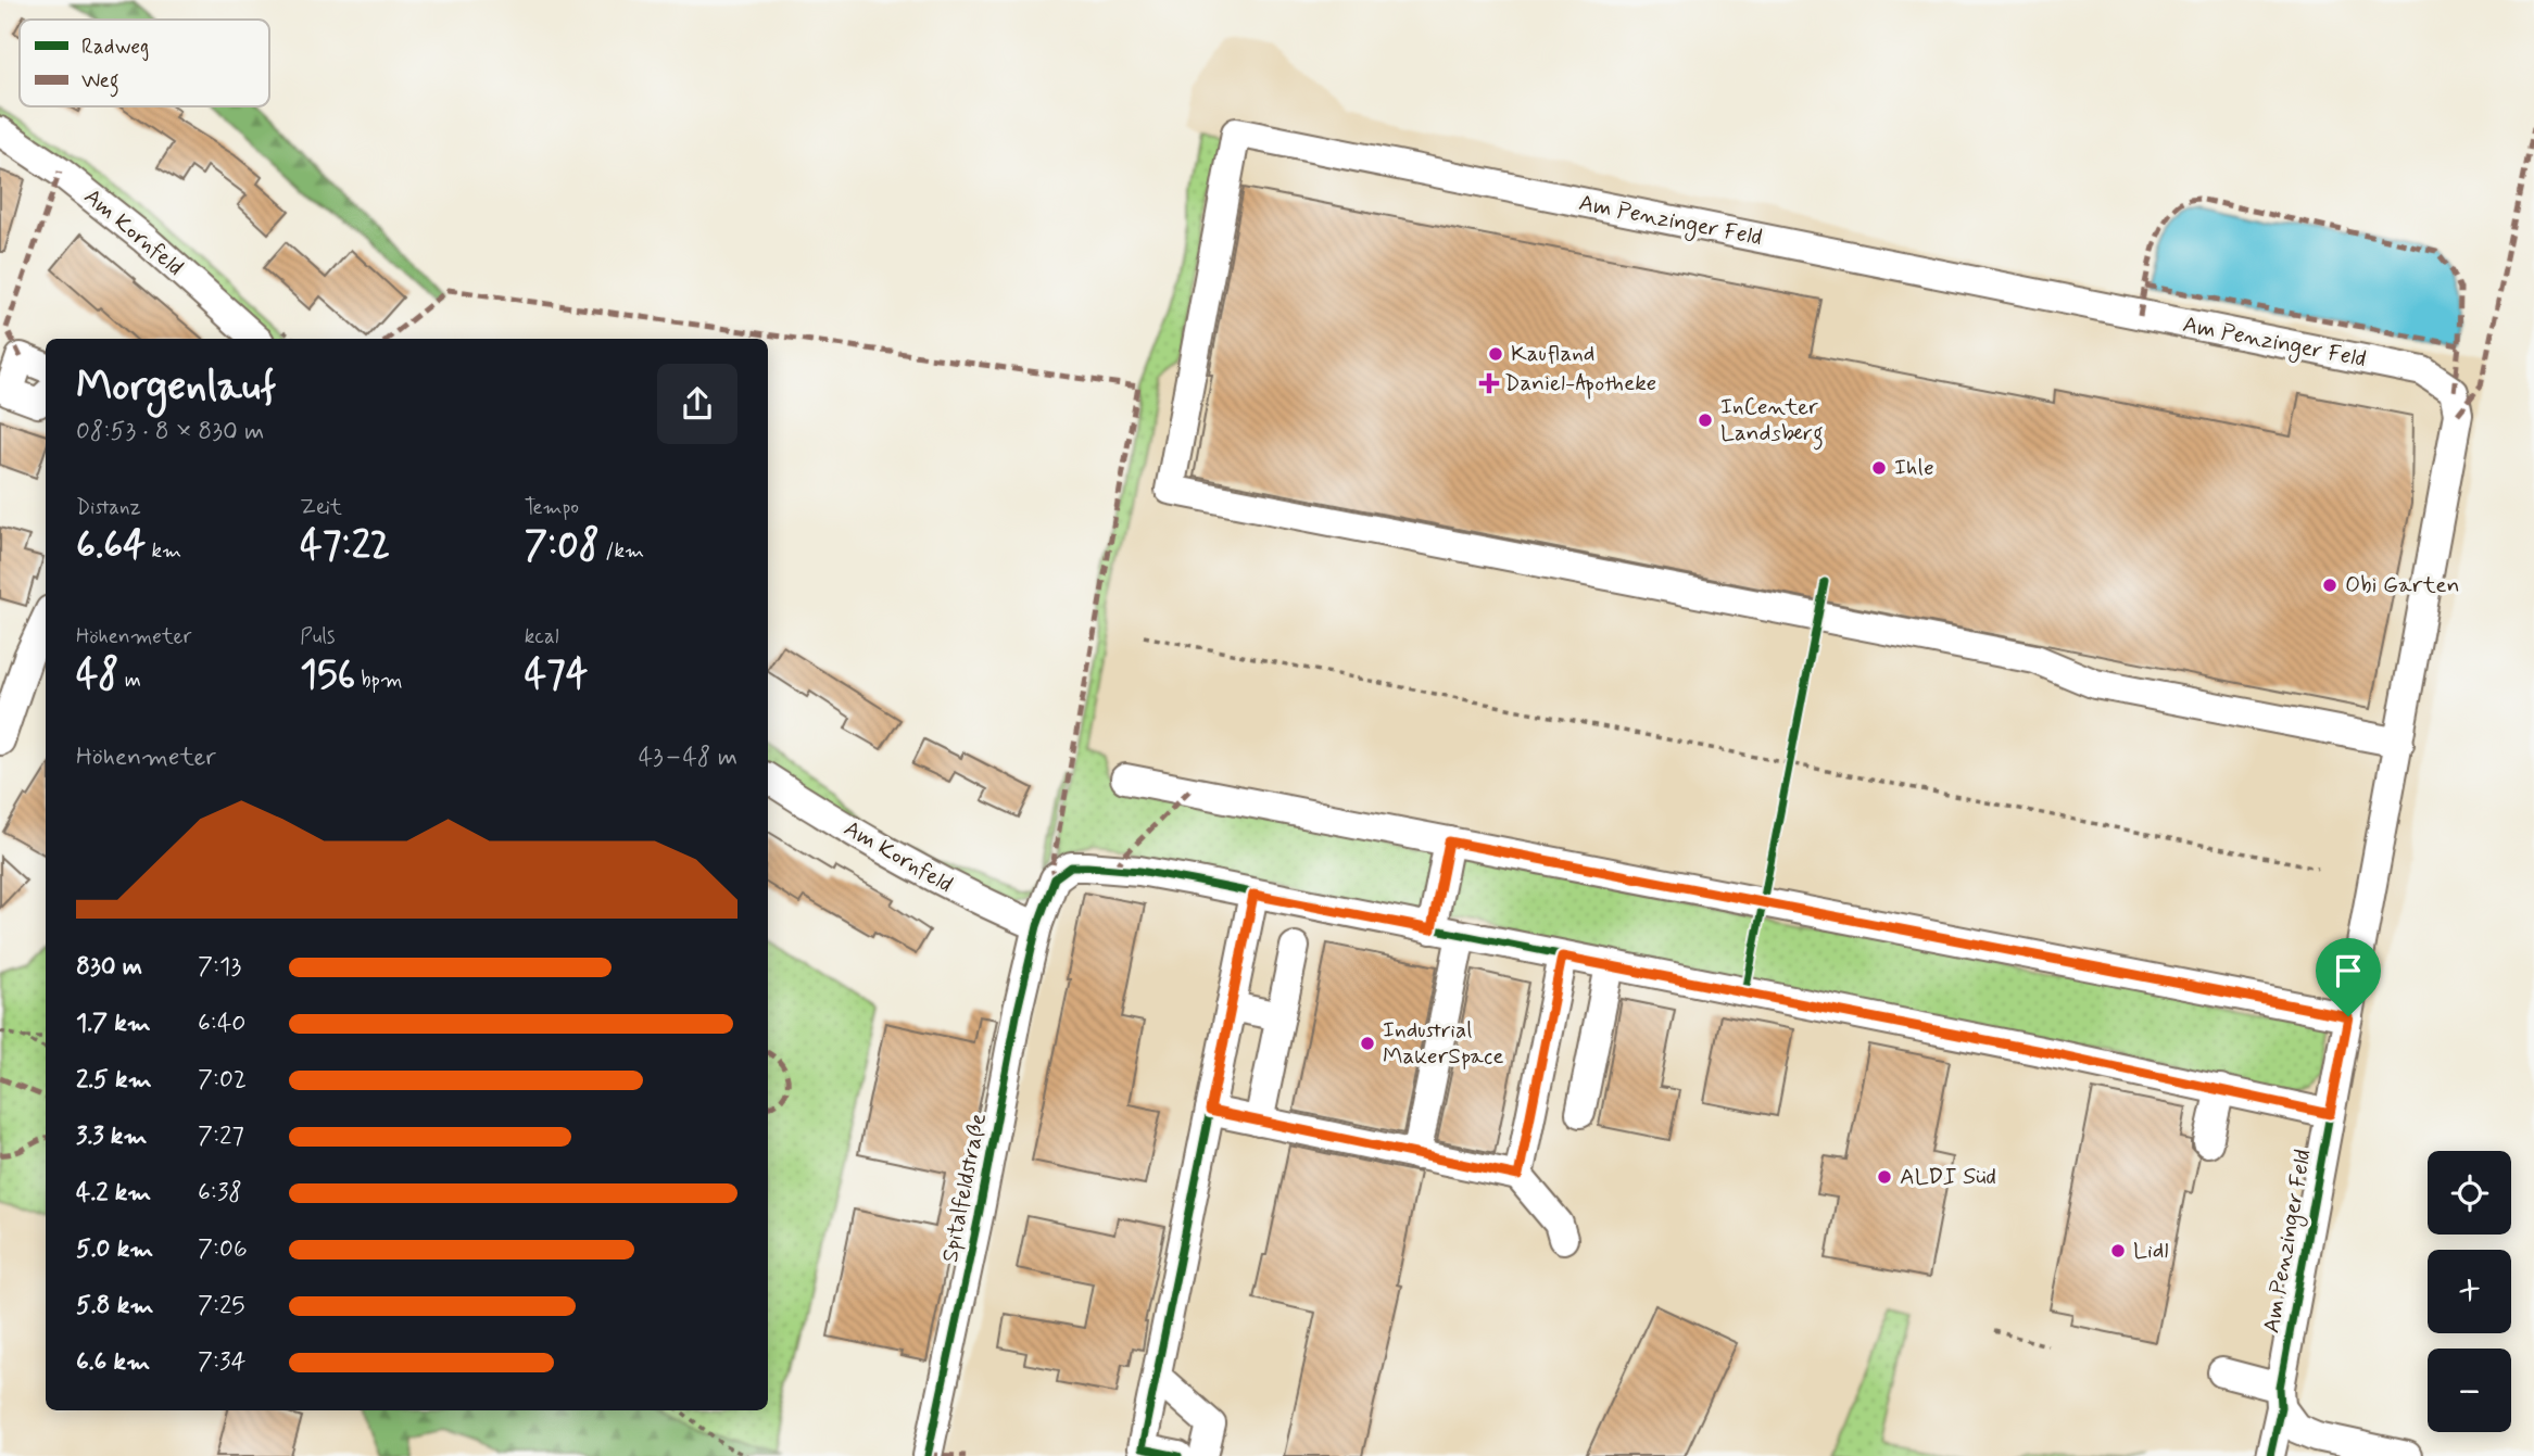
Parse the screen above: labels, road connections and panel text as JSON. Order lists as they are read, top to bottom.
{
  "streets": {
    "street": ["Am Penzinger Feld", "Am Kornfeld", "Spitalfeldstraße"]
  },
  "crossings": [
    ["Am Kornfeld", "Spitalfeldstraße"]
  ],
  "places": {
    "other": [
      "Kaufland",
      "InCenter Landsberg",
      "Ihle",
      "Obi Garten",
      "Industrial MakerSpace",
      "ALDI Süd",
      "Lidl"
    ],
    "health": ["Daniel-Apotheke"]
  },
  "legend": ["Radweg", "Weg"],
  "page": {
    "heading": ["Morgenlauf", "08:53 · 8 × 830 m"],
    "stats": [
      ["Distanz", "6.64 km"],
      ["Zeit", "47:22"],
      ["Tempo", "7:08 /km"],
      ["Höhenmeter", "48 m"],
      ["Puls", "156 bpm"],
      ["kcal", "474"]
    ],
    "chart": ["Höhenmeter", "43–48 m"],
    "list": [
      {
        "name": "830 m",
        "note": "7:13"
      },
      {
        "name": "1.7 km",
        "note": "6:40"
      },
      {
        "name": "2.5 km",
        "note": "7:02"
      },
      {
        "name": "3.3 km",
        "note": "7:27"
      },
      {
        "name": "4.2 km",
        "note": "6:38"
      },
      {
        "name": "5.0 km",
        "note": "7:06"
      },
      {
        "name": "5.8 km",
        "note": "7:25"
      },
      {
        "name": "6.6 km",
        "note": "7:34"
      }
    ],
    "map_buttons": ["+", "−"]
  }
}
